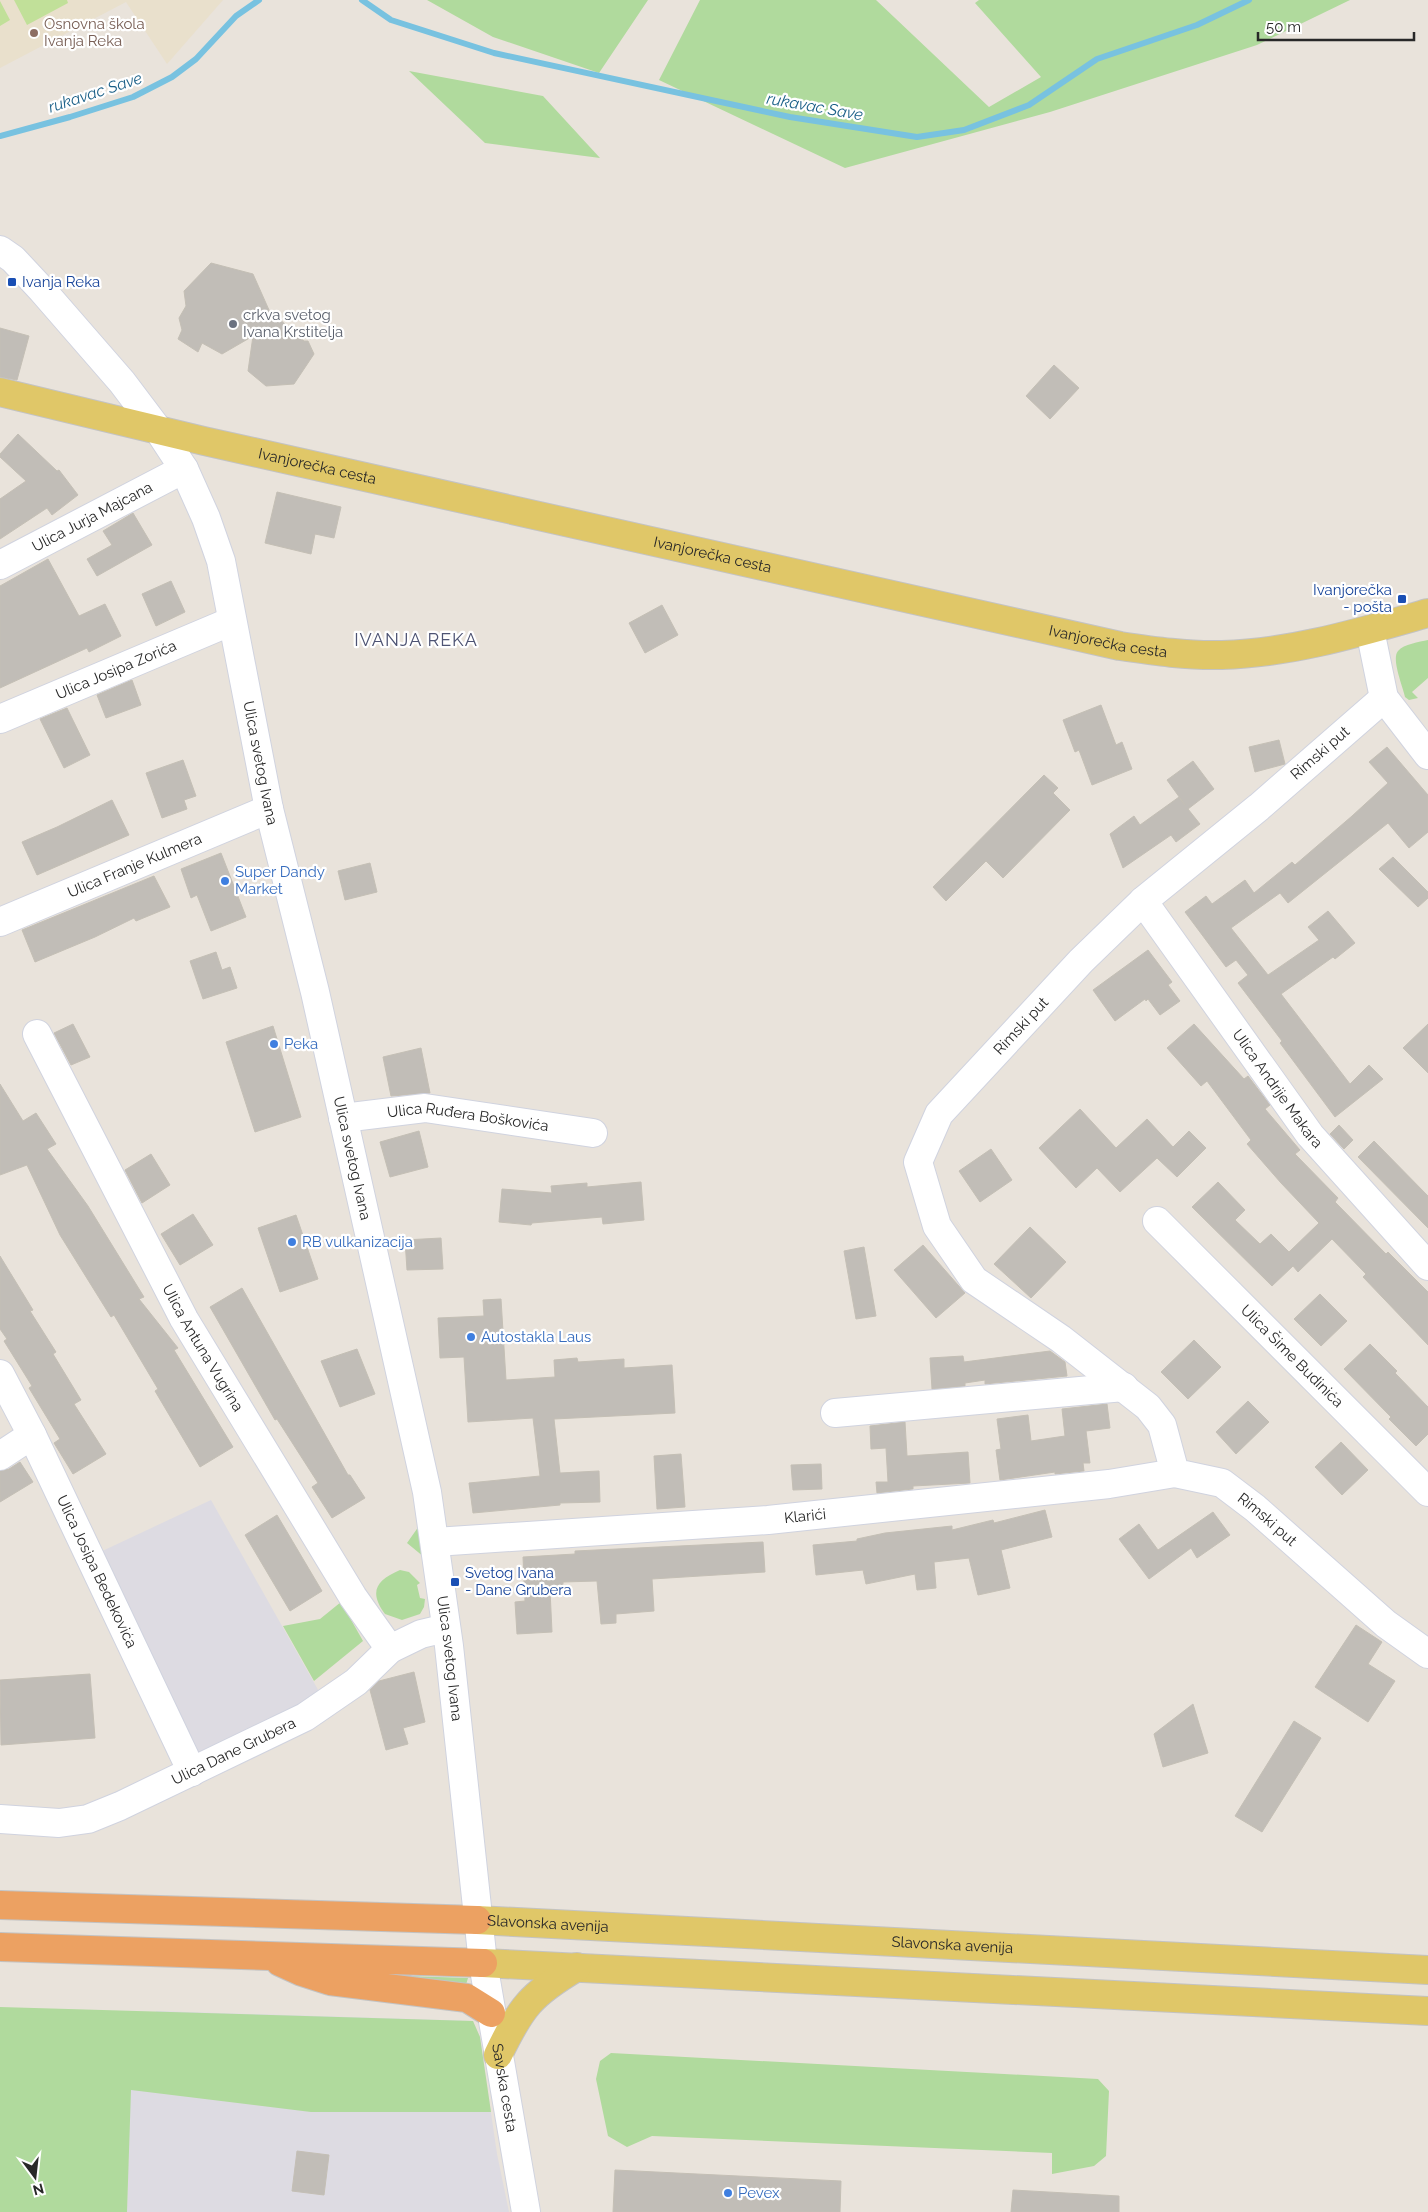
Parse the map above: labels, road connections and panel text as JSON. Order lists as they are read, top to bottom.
{
  "streets": {
    "main road": ["Ivanjorečka cesta", "Slavonska avenija"],
    "street": [
      "Ulica Jurja Majcana",
      "Ulica Josipa Zorića",
      "Rimski put",
      "Ulica svetog Ivana",
      "Ulica Franje Kulmera",
      "Ulica Andrije Makara",
      "Ulica Ruđera Boškovića",
      "Ulica Antuna Vugrina",
      "Ulica Šime Budinića",
      "Klarići",
      "Ulica Josipa Bedekovića",
      "Ulica Dane Grubera",
      "Savska cesta"
    ]
  },
  "crossings": [
    ["Ivanjorečka cesta", "Ulica svetog Ivana"],
    ["Ulica Jurja Majcana", "Ulica svetog Ivana"],
    ["Ulica Josipa Zorića", "Ulica svetog Ivana"],
    ["Rimski put", "Ulica Andrije Makara"],
    ["Rimski put", "Klarići"],
    ["Ulica svetog Ivana", "Ulica Franje Kulmera"],
    ["Ulica svetog Ivana", "Ulica Ruđera Boškovića"],
    ["Ulica svetog Ivana", "Klarići"],
    ["Ulica svetog Ivana", "Ulica Dane Grubera"],
    ["Ulica svetog Ivana", "Slavonska avenija"],
    ["Ulica svetog Ivana", "Savska cesta"],
    ["Ulica Antuna Vugrina", "Ulica Dane Grubera"],
    ["Ulica Josipa Bedekovića", "Ulica Dane Grubera"]
  ],
  "districts": ["IVANJA REKA"],
  "water": ["rukavac Save"],
  "places": {
    "other": [
      "Osnovna škola Ivanja Reka",
      "crkva svetog Ivana Krstitelja",
      "Super Dandy Market",
      "Peka",
      "RB vulkanizacija",
      "Autostakla Laus",
      "Pevex"
    ],
    "transit": ["Ivanja Reka", "Ivanjorečka - pošta", "Svetog Ivana - Dane Grubera"]
  },
  "scale_bar": "50 m",
  "north": "bottom"
}
